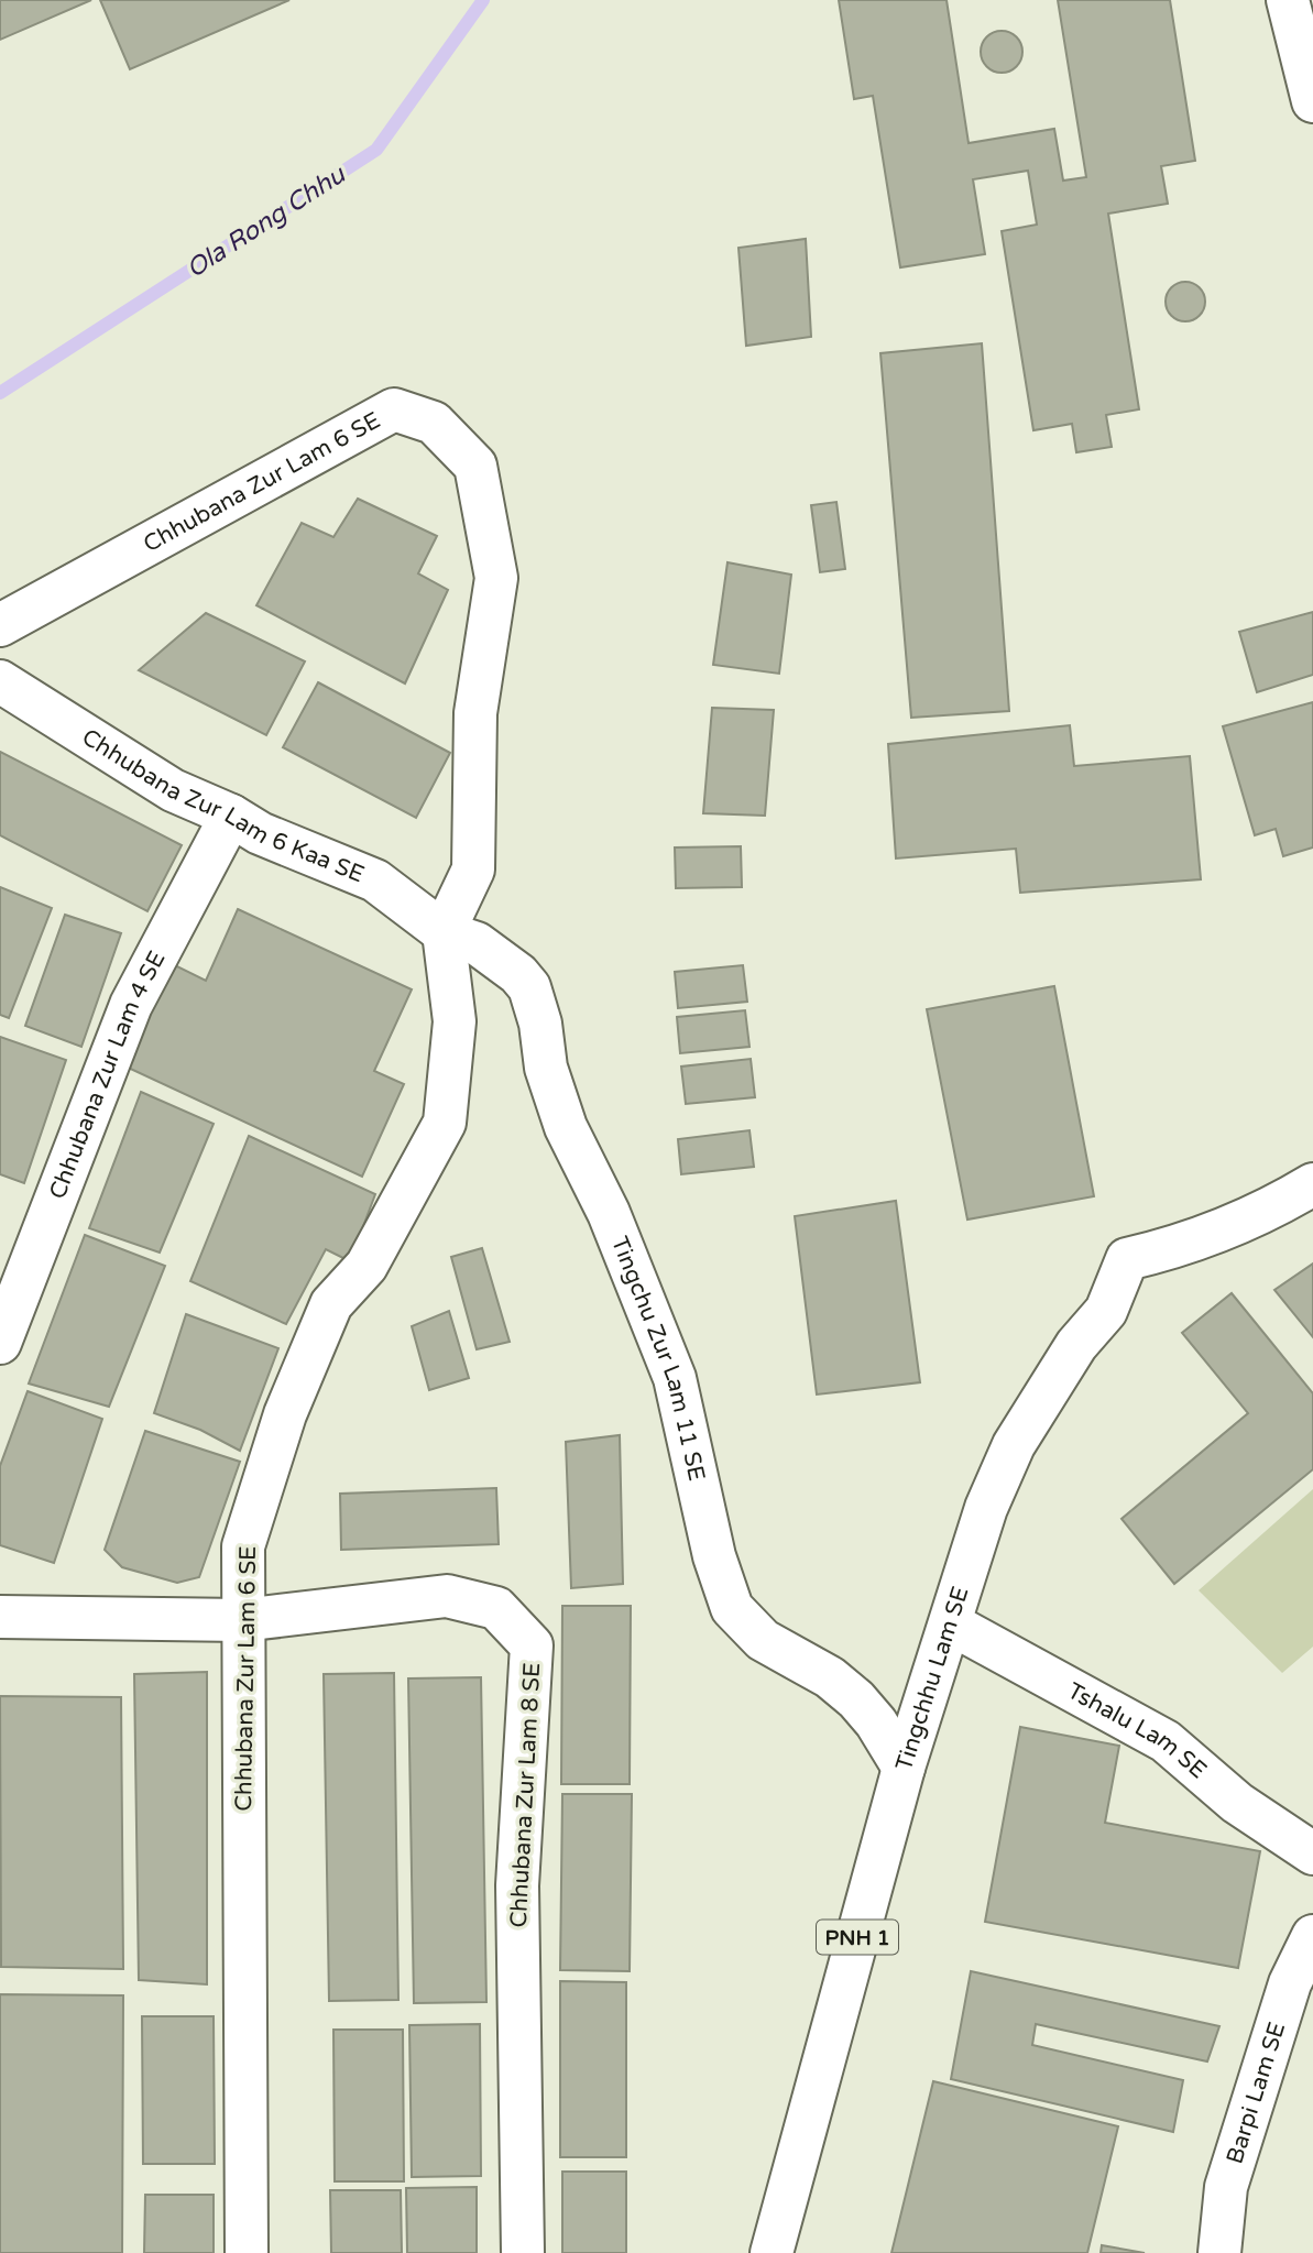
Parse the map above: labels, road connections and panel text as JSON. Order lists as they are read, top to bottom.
{
  "streets": {
    "street": [
      "Chhubana Zur Lam 6 SE",
      "Chhubana Zur Lam 6 Kaa SE",
      "Chhubana Zur Lam 4 SE",
      "Tingchu Zur Lam 11 SE",
      "Tingchhu Lam SE",
      "Tshalu Lam SE",
      "Chhubana Zur Lam 8 SE",
      "PNH 1",
      "Barpi Lam SE"
    ]
  },
  "crossings": [
    ["Chhubana Zur Lam 6 SE", "Chhubana Zur Lam 6 Kaa SE"],
    ["Chhubana Zur Lam 6 SE", "Tingchu Zur Lam 11 SE"],
    ["Chhubana Zur Lam 6 SE", "Chhubana Zur Lam 8 SE"],
    ["Chhubana Zur Lam 6 Kaa SE", "Chhubana Zur Lam 4 SE"],
    ["Chhubana Zur Lam 6 Kaa SE", "Tingchu Zur Lam 11 SE"],
    ["Tingchu Zur Lam 11 SE", "Tingchhu Lam SE"],
    ["Tingchhu Lam SE", "Tshalu Lam SE"],
    ["Tingchhu Lam SE", "PNH 1"]
  ],
  "water": ["Ola Rong Chhu"]
}
